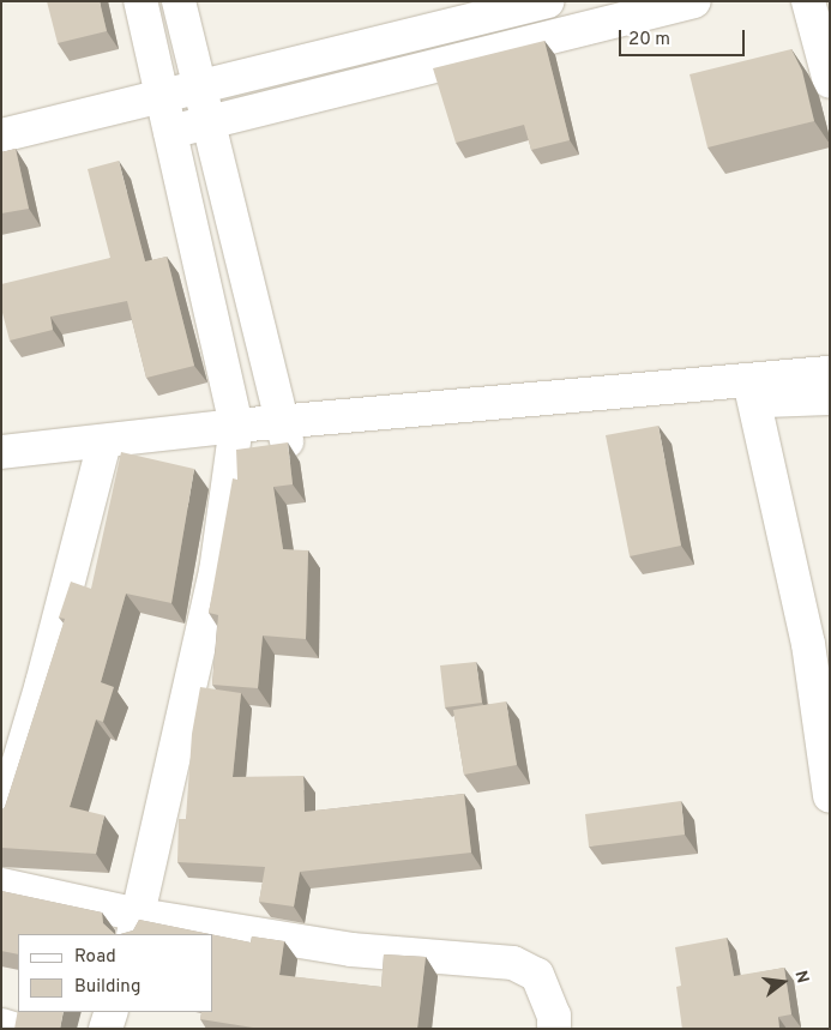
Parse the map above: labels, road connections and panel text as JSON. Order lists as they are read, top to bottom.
{
  "legend": ["Road", "Building"],
  "scale_bar": "20 m",
  "north": "right"
}
